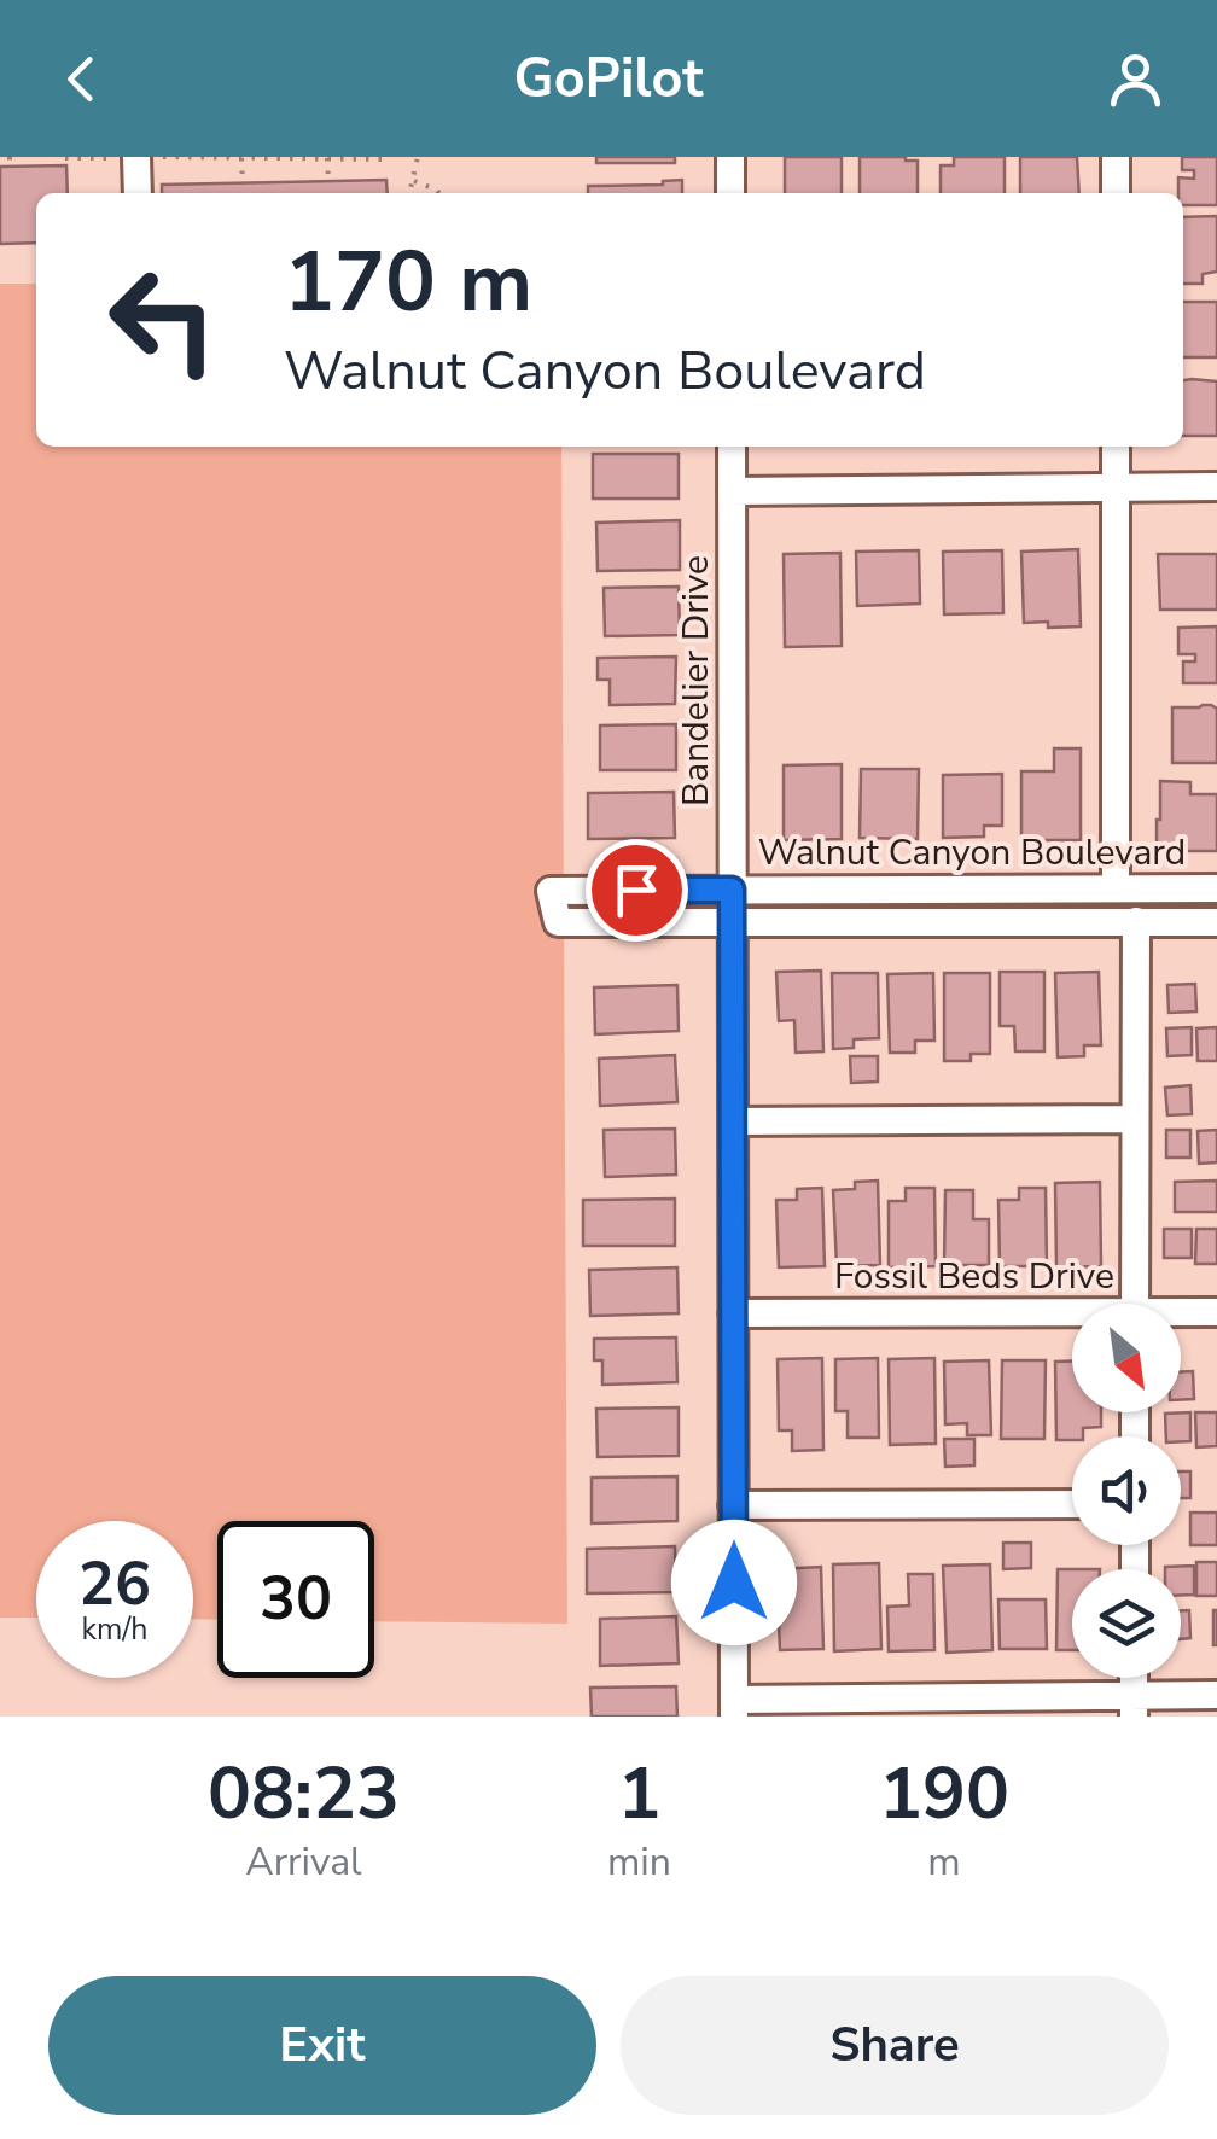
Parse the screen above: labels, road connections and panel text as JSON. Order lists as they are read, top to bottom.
{
  "streets": {
    "street": ["Bandelier Drive", "Walnut Canyon Boulevard", "Fossil Beds Drive"]
  },
  "crossings": [
    ["Bandelier Drive", "Walnut Canyon Boulevard"],
    ["Bandelier Drive", "Fossil Beds Drive"]
  ],
  "north": "bottom right",
  "page": {
    "header": "GoPilot",
    "turn": ["170 m", "Walnut Canyon Boulevard"],
    "speed": "26 km/h",
    "limit": "30",
    "eta": [
      "08:23",
      "Arrival",
      "1",
      "min",
      "190",
      "m"
    ],
    "buttons": ["Exit", "Share"]
  }
}
